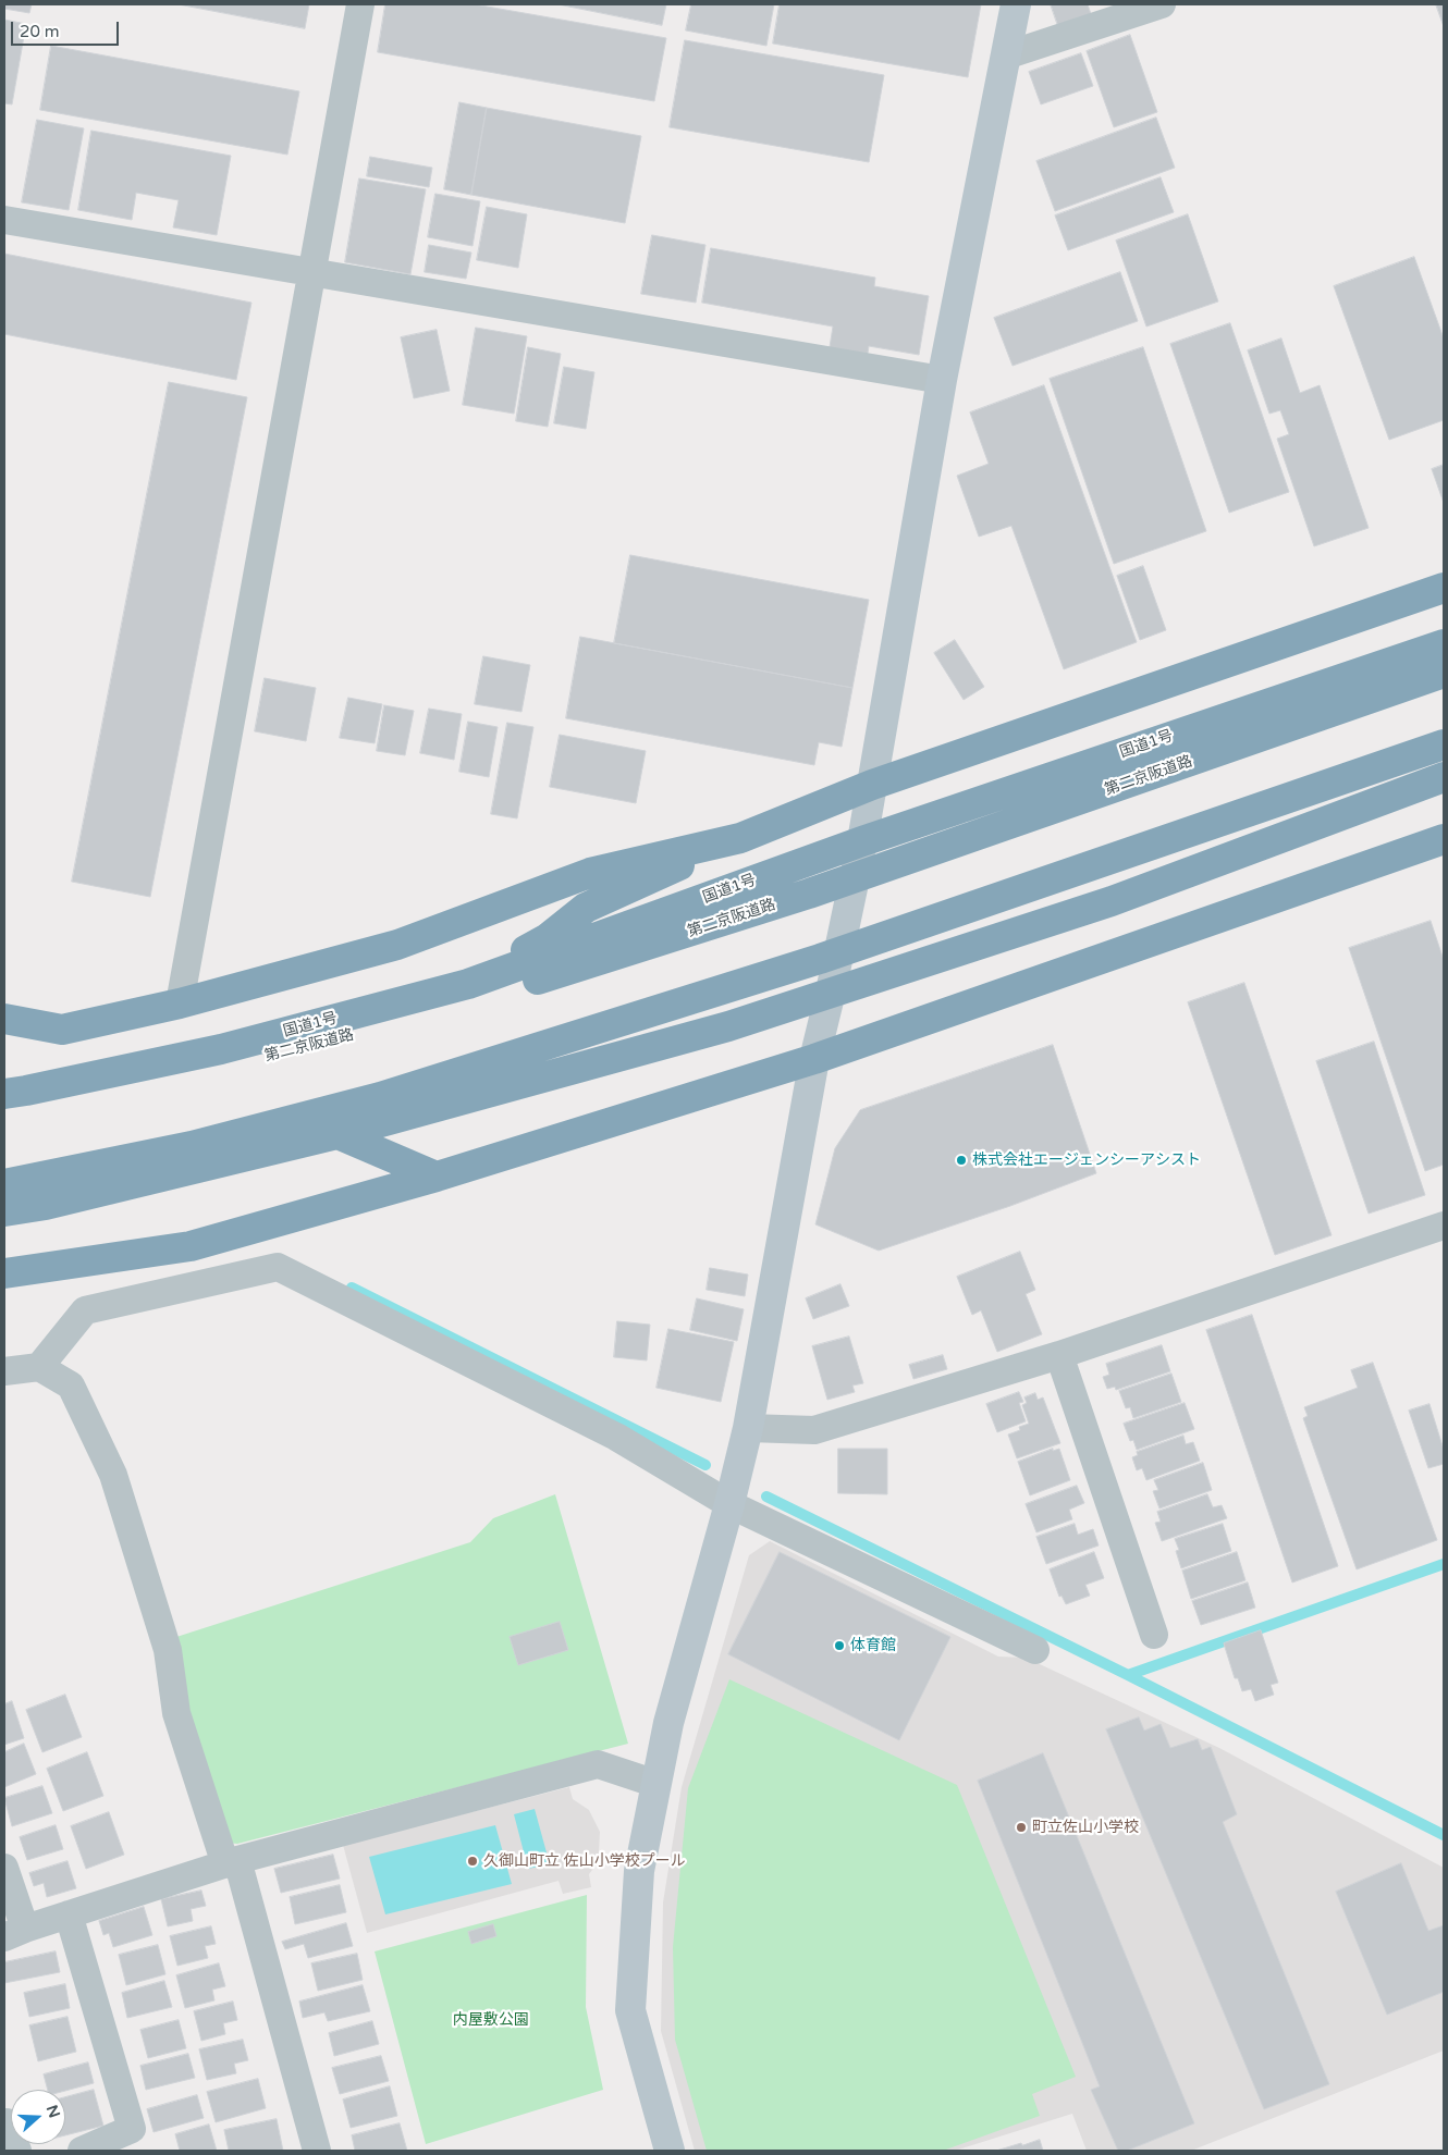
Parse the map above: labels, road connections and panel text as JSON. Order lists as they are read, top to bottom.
{
  "streets": {
    "highway": ["国道1号", "第二京阪道路"]
  },
  "parks": ["内屋敷公園"],
  "places": [
    "株式会社エージェンシーアシスト",
    "体育館",
    "町立佐山小学校",
    "久御山町立 佐山小学校プール"
  ],
  "scale_bar": "20 m",
  "north": "right"
}
